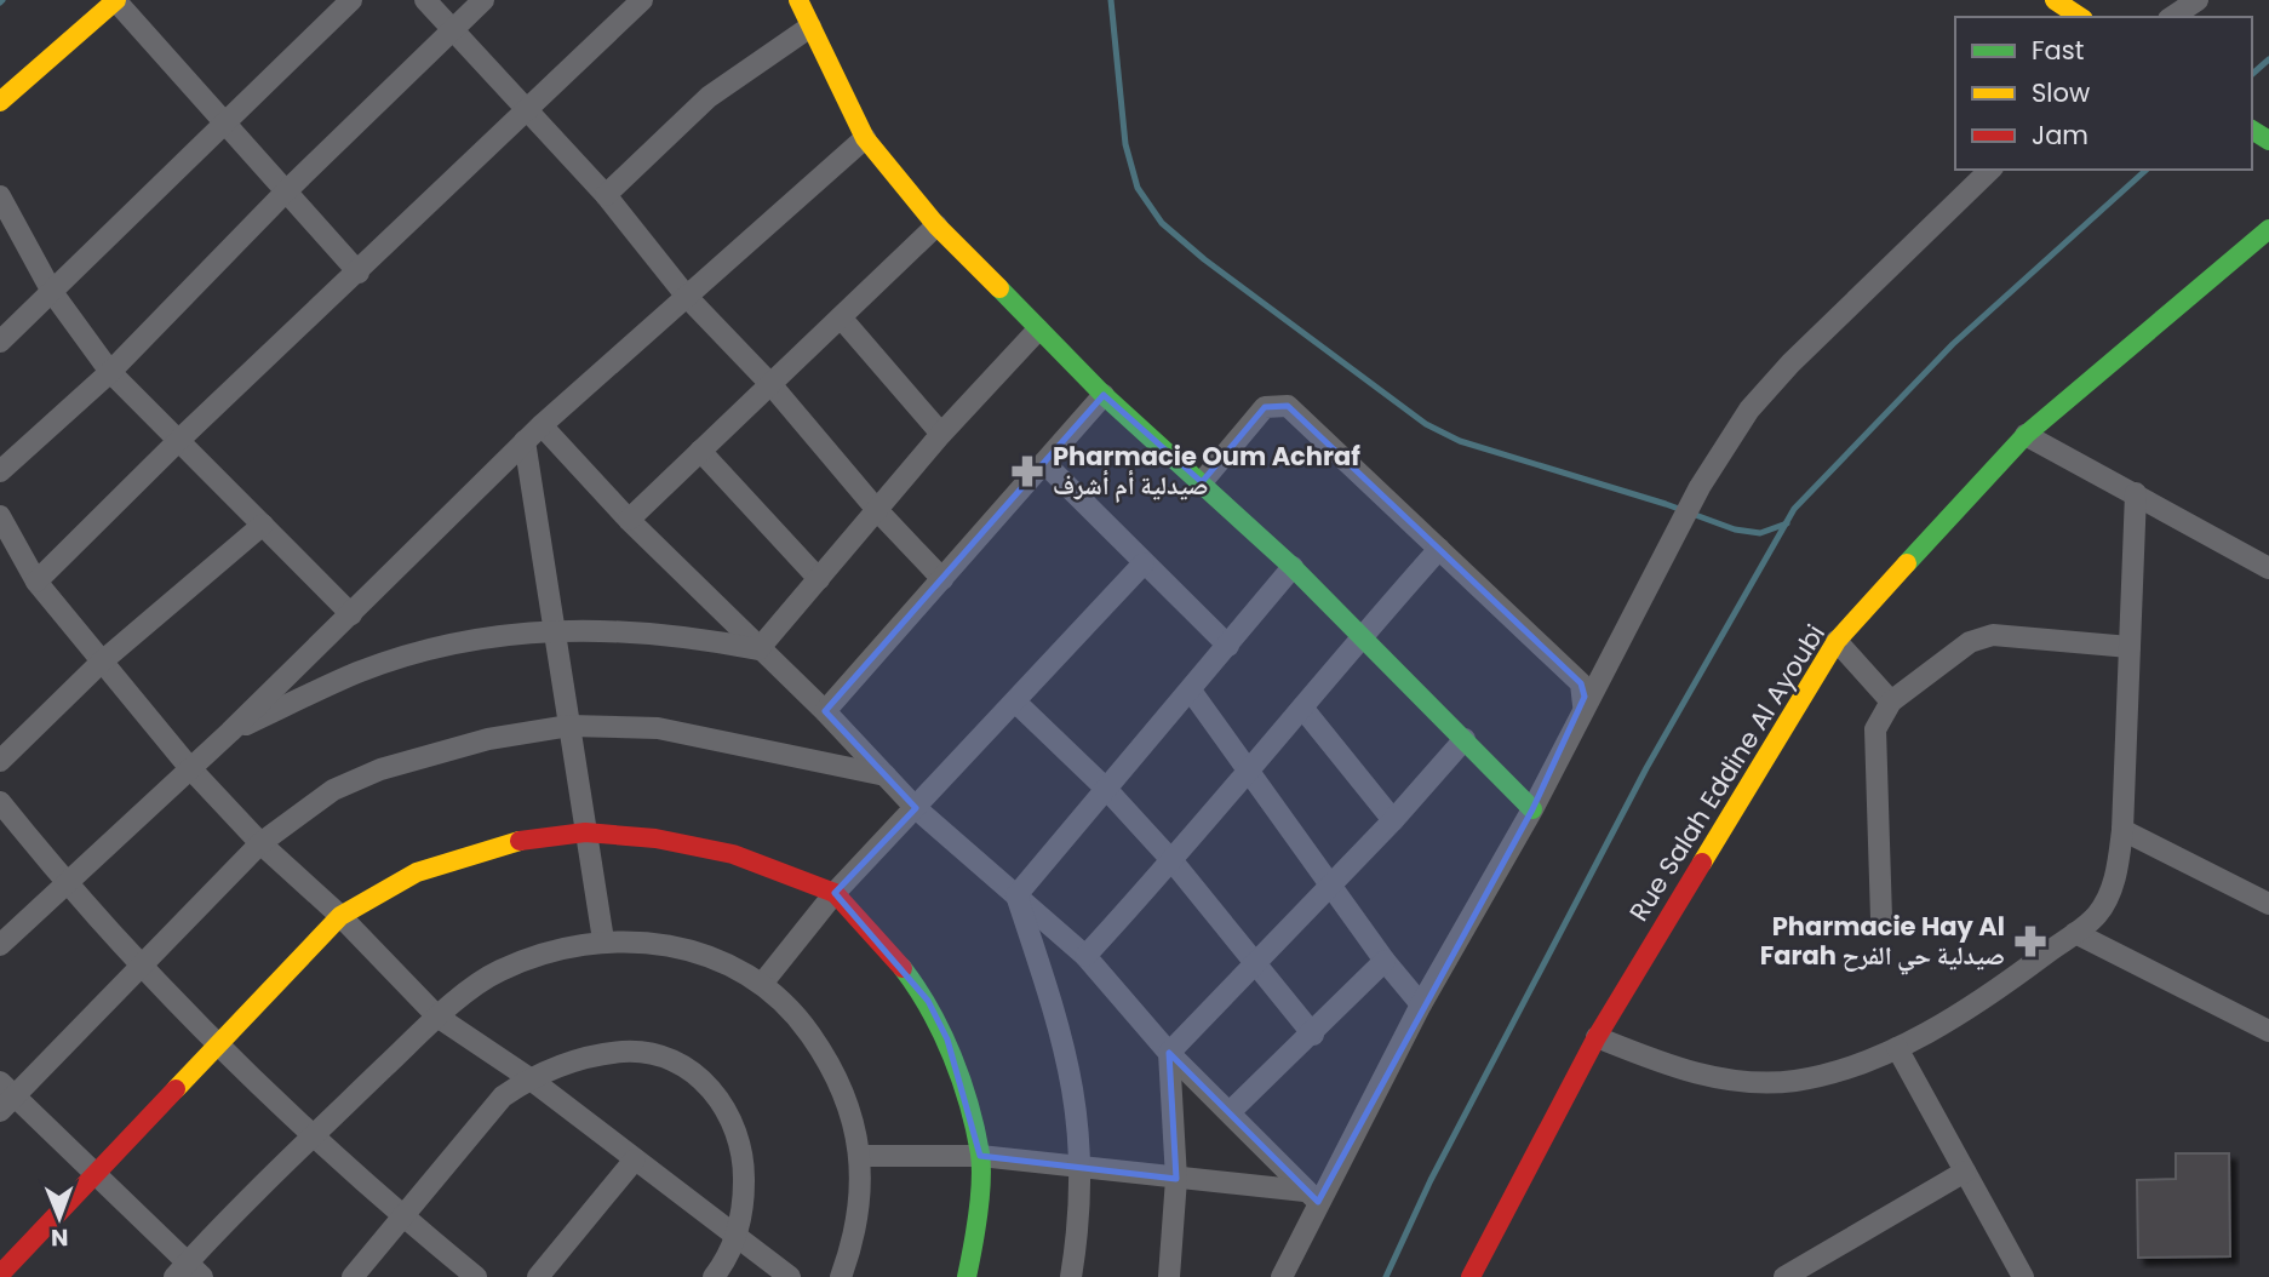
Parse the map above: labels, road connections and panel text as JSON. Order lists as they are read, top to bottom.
{
  "streets": {
    "street": ["Rue Salah Eddine Al Ayoubi"]
  },
  "places": {
    "pharmacy": ["Pharmacie Oum Achraf صيدلية أم أشرف", "Pharmacie Hay Al Farah صيدلية حي الفرح"]
  },
  "legend": ["Fast", "Slow", "Jam"],
  "north": "bottom"
}
